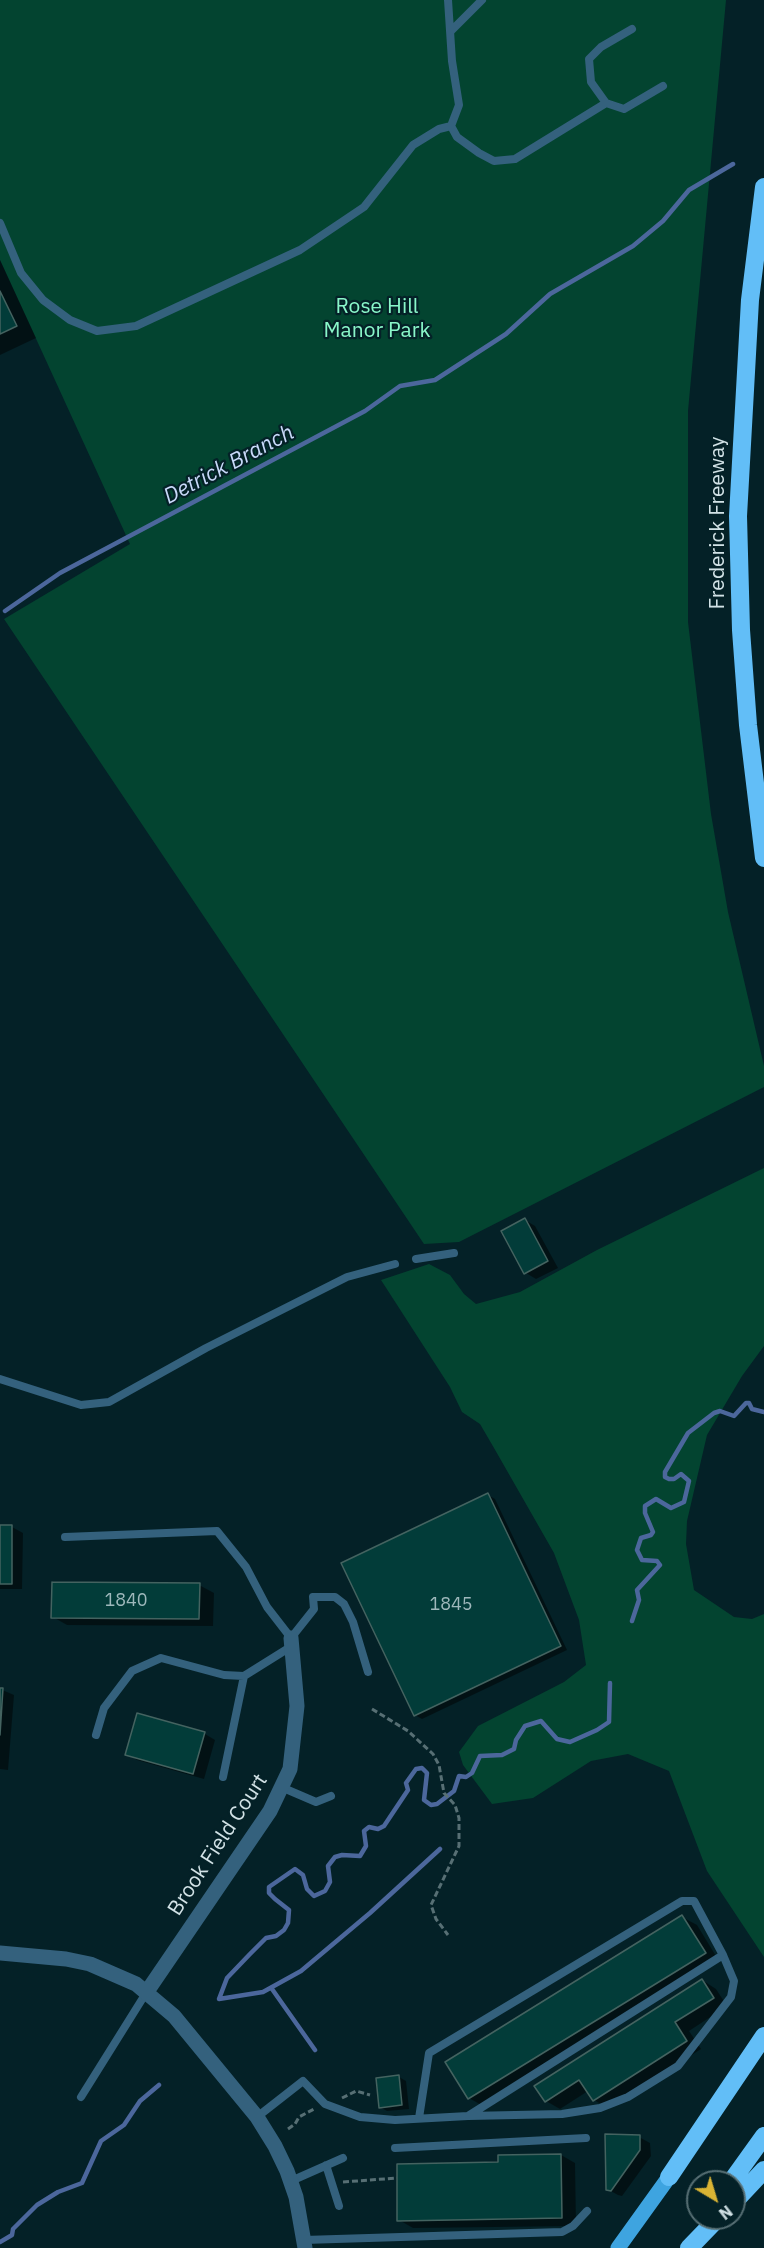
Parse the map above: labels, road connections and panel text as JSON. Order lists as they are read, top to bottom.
{
  "streets": {
    "highway": ["Frederick Freeway"],
    "street": ["Brook Field Court"]
  },
  "water": ["Detrick Branch"],
  "parks": ["Rose Hill Manor Park"],
  "house_numbers": ["1840", "1845"],
  "north": "bottom right"
}
